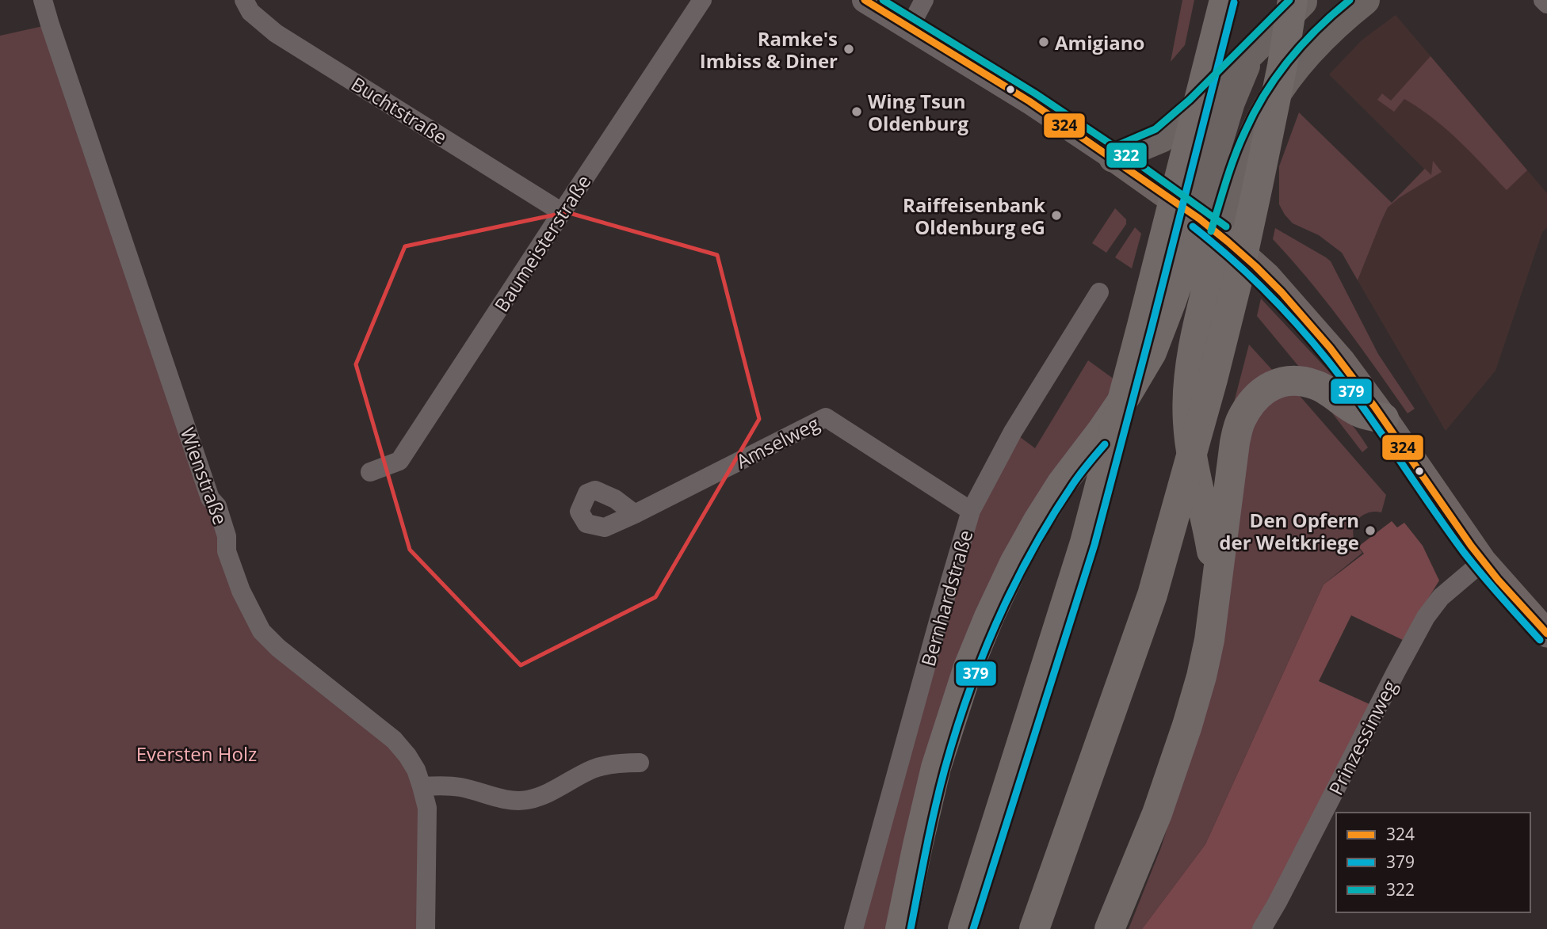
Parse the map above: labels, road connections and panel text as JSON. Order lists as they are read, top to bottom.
{
  "streets": {
    "street": [
      "Buchtstraße",
      "Baumeisterstraße",
      "Amselweg",
      "Wienstraße",
      "Bernhardstraße",
      "Prinzessinweg"
    ]
  },
  "crossings": [
    ["Buchtstraße", "Baumeisterstraße"],
    ["Amselweg", "Bernhardstraße"]
  ],
  "parks": ["Eversten Holz"],
  "places": [
    "Amigiano",
    "Ramke's Imbiss & Diner",
    "Wing Tsun Oldenburg",
    "Raiffeisenbank Oldenburg eG",
    "Den Opfern der Weltkriege"
  ],
  "lines": ["transit line 324", "transit line 322", "transit line 379"],
  "legend": ["324", "379", "322"]
}
